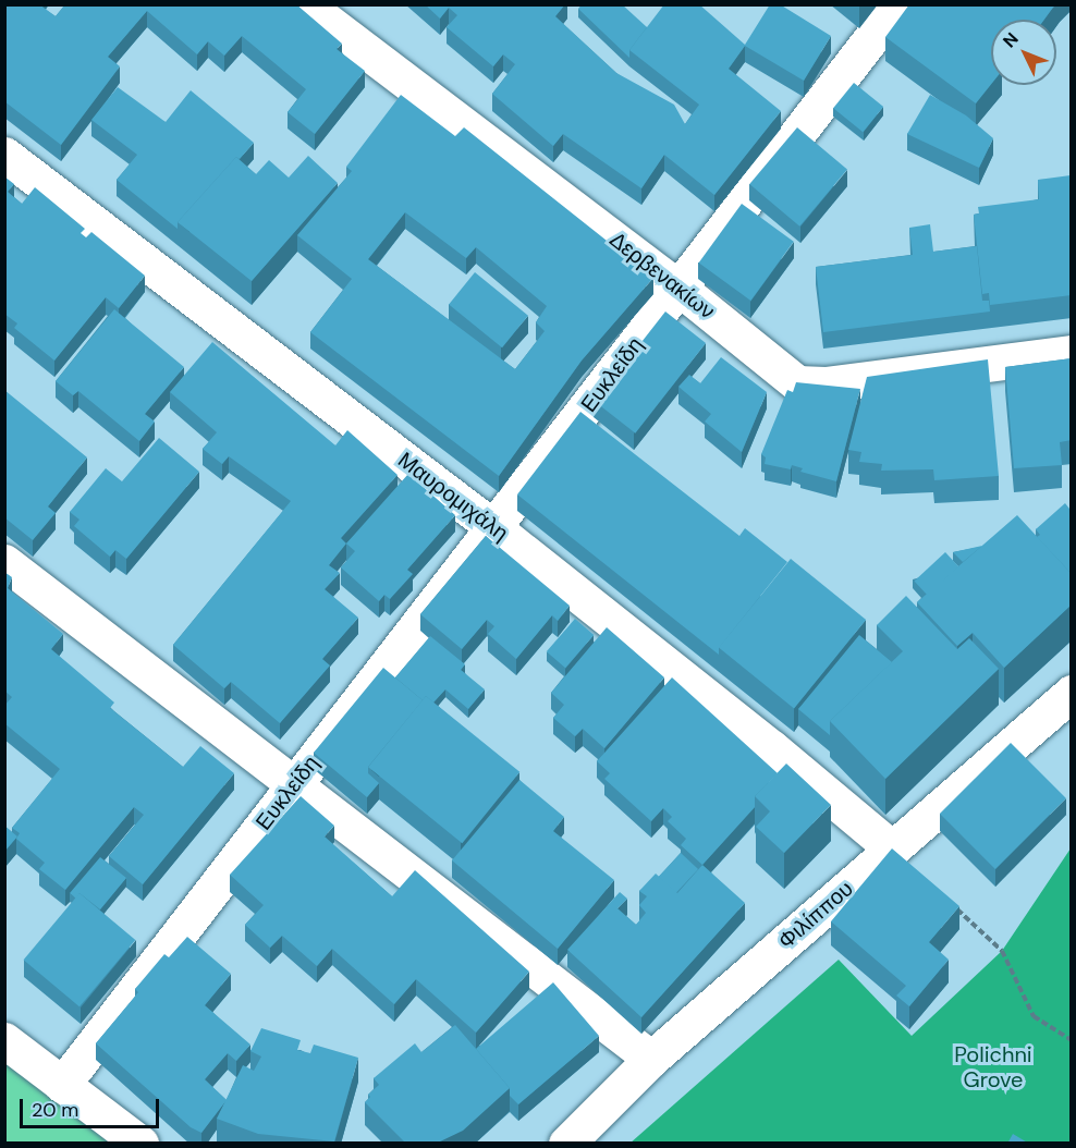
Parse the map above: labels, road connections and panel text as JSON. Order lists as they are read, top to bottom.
{
  "streets": {
    "street": [
      "Δερβενακίων",
      "Ευκλείδη",
      "Μαυρομιχάλη",
      "Φιλίππου"
    ]
  },
  "crossings": [
    ["Δερβενακίων", "Ευκλείδη"],
    ["Ευκλείδη", "Μαυρομιχάλη"],
    ["Μαυρομιχάλη", "Φιλίππου"]
  ],
  "parks": ["Polichni Grove"],
  "scale_bar": "20 m",
  "north": "top left"
}
